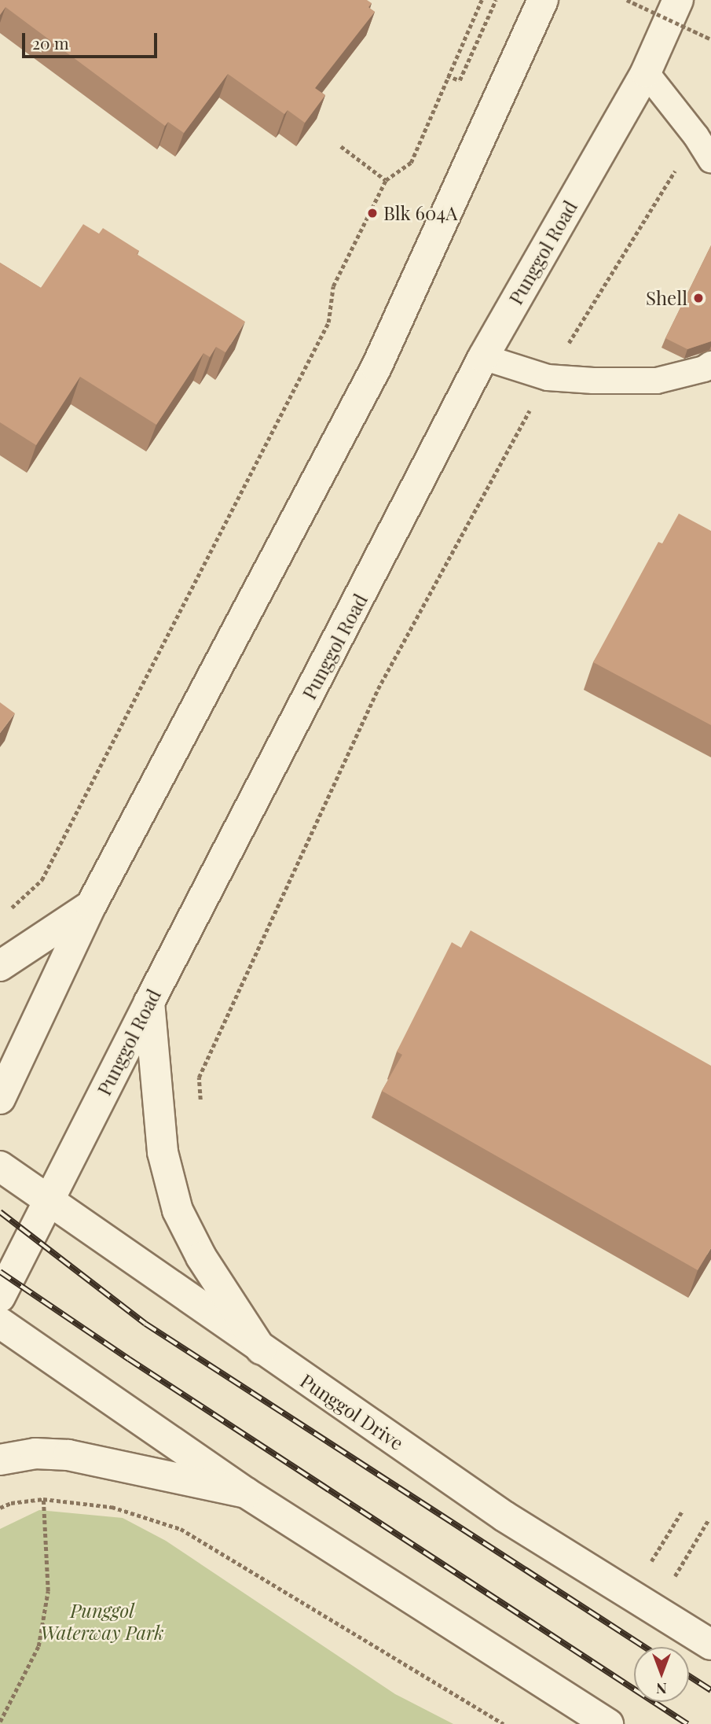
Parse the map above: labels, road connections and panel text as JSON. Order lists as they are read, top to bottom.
{
  "streets": {
    "main road": ["Punggol Road", "Punggol Drive"]
  },
  "crossings": [
    ["Punggol Road", "Punggol Drive"]
  ],
  "parks": ["Punggol Waterway Park"],
  "places": ["Blk 604A", "Shell"],
  "scale_bar": "20 m",
  "north": "bottom"
}
